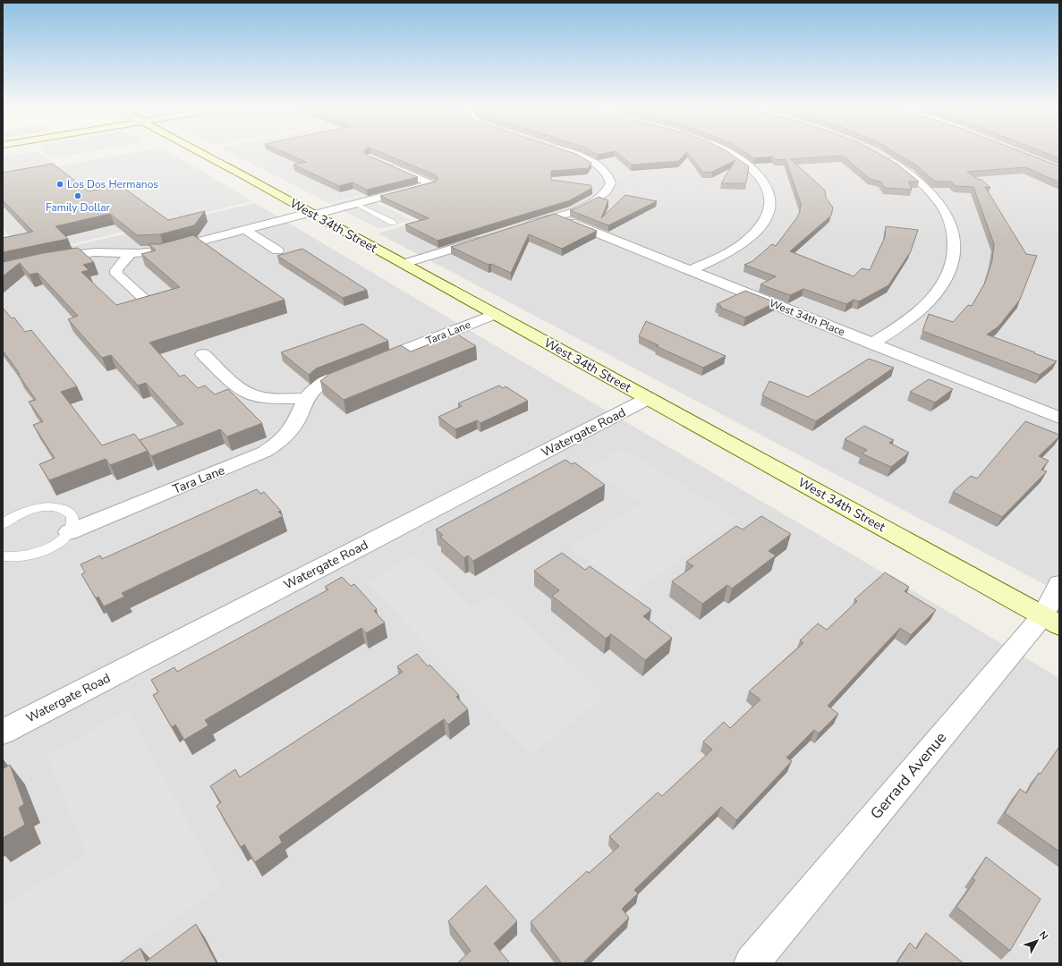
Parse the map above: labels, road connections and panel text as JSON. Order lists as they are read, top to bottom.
{
  "streets": {
    "street": [
      "West 34th Street",
      "West 34th Place",
      "Tara Lane",
      "Watergate Road",
      "Gerrard Avenue"
    ]
  },
  "crossings": [
    ["West 34th Street", "Tara Lane"],
    ["West 34th Street", "Watergate Road"],
    ["West 34th Street", "Gerrard Avenue"]
  ],
  "places": ["Los Dos Hermanos", "Family Dollar"],
  "north": "top right"
}
